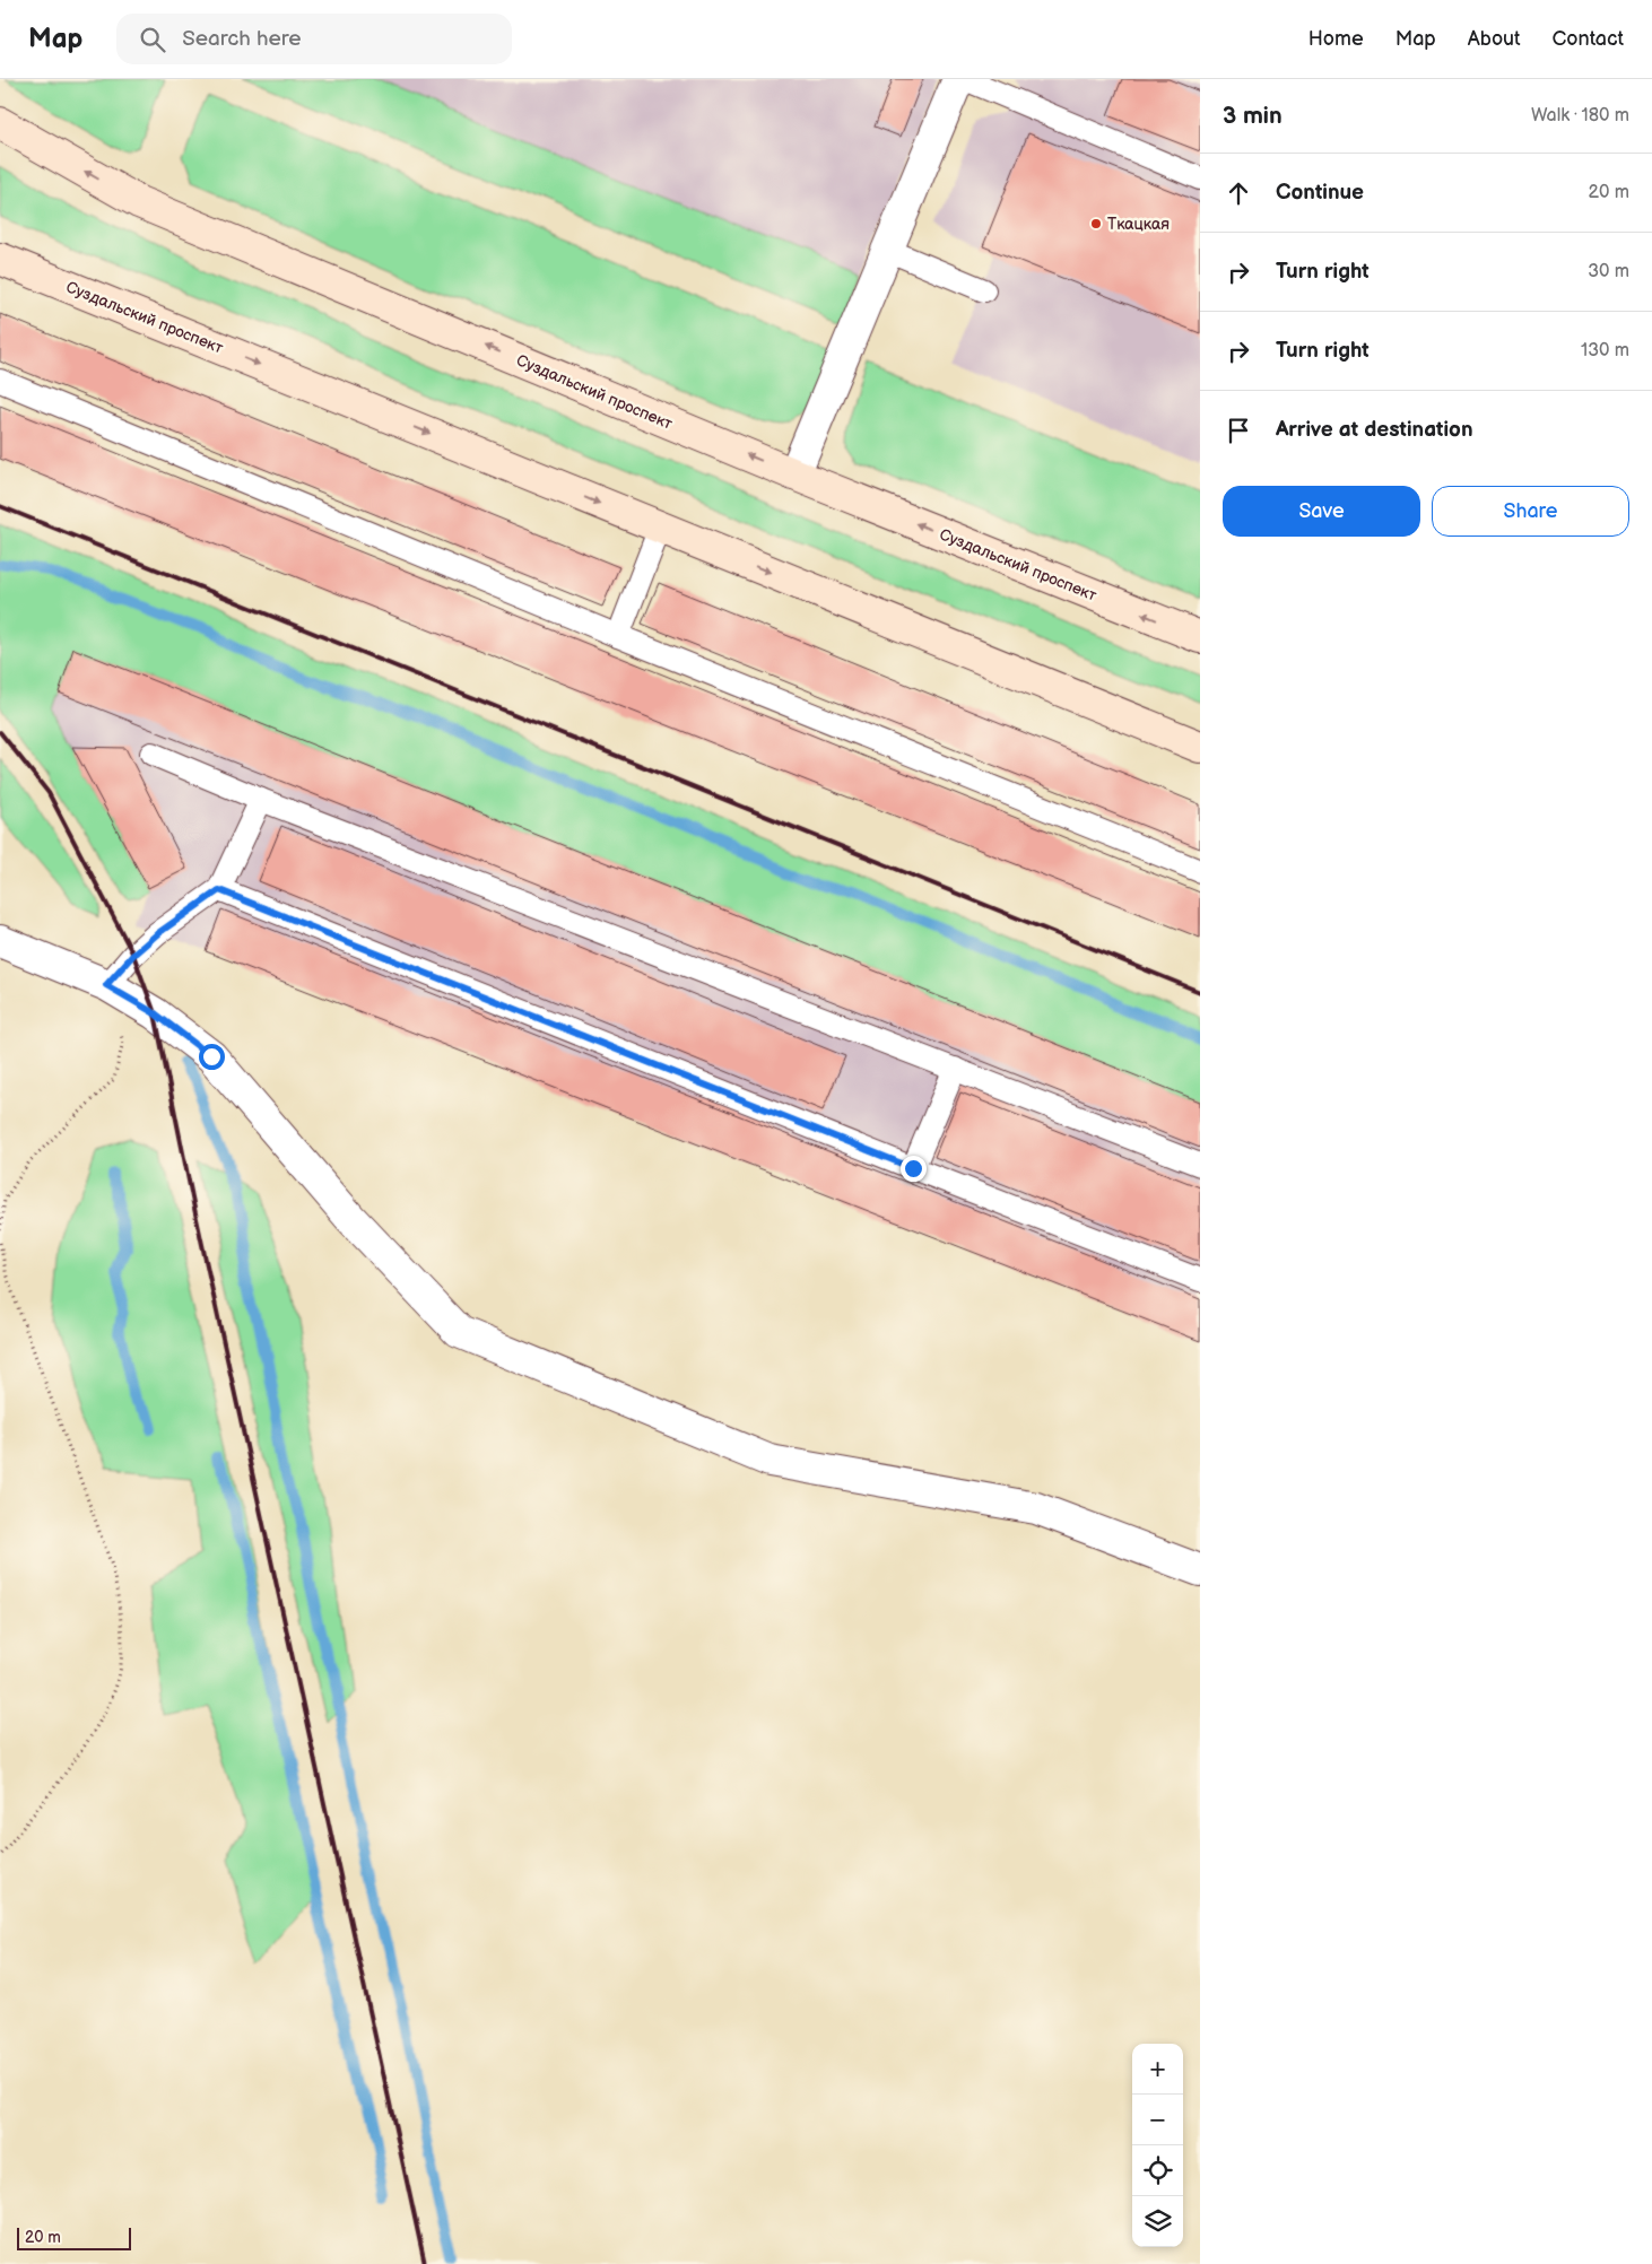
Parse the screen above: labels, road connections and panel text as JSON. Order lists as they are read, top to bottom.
{
  "streets": {
    "main road": ["Суздальский проспект"]
  },
  "places": ["Ткацкая"],
  "scale_bar": "20 m",
  "page": {
    "header": "Map",
    "search": "Search here",
    "nav": [
      "Home",
      "Map",
      "About",
      "Contact"
    ],
    "heading": ["3 min", "Walk · 180 m"],
    "list": [
      ["Continue", "20 m"],
      ["Turn right", "30 m"],
      ["Turn right", "130 m"],
      "Arrive at destination"
    ],
    "buttons": ["Save", "Share"],
    "map_buttons": ["+", "−"],
    "scale": "20 m"
  }
}
